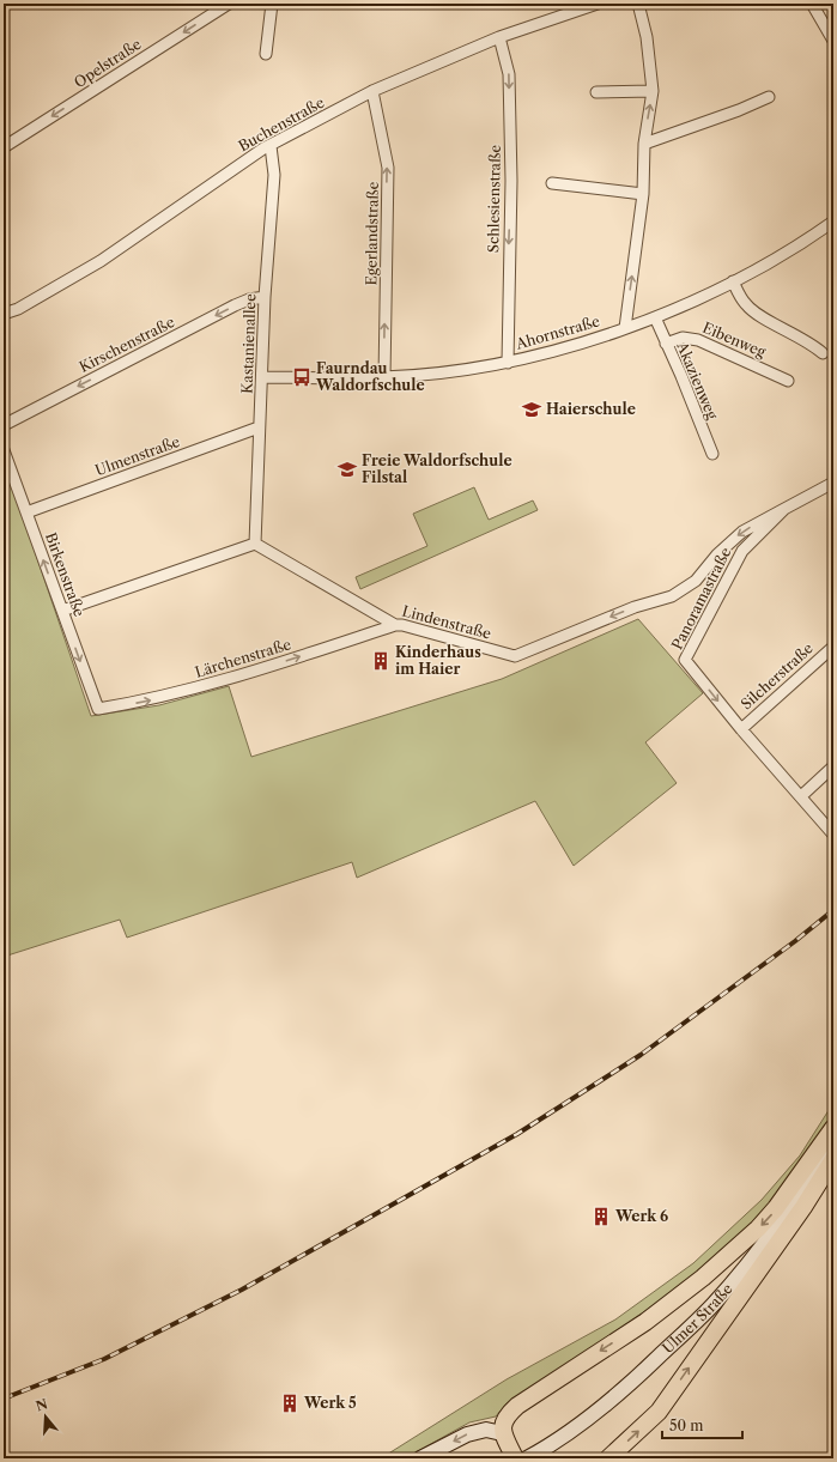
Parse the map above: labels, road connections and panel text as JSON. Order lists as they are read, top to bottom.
{
  "streets": {
    "main road": ["Ulmer Straße"],
    "street": [
      "Opelstraße",
      "Buchenstraße",
      "Schlesienstraße",
      "Egerlandstraße",
      "Ahornstraße",
      "Eibenweg",
      "Kastanienallee",
      "Kirschenstraße",
      "Akazienweg",
      "Ulmenstraße",
      "Birkenstraße",
      "Panoramastraße",
      "Lindenstraße",
      "Lärchenstraße",
      "Silcherstraße"
    ]
  },
  "crossings": [
    ["Buchenstraße", "Schlesienstraße"],
    ["Buchenstraße", "Egerlandstraße"],
    ["Buchenstraße", "Kastanienallee"],
    ["Schlesienstraße", "Ahornstraße"],
    ["Egerlandstraße", "Ahornstraße"],
    ["Ahornstraße", "Kastanienallee"],
    ["Ahornstraße", "Akazienweg"],
    ["Eibenweg", "Akazienweg"],
    ["Kastanienallee", "Kirschenstraße"],
    ["Kastanienallee", "Ulmenstraße"],
    ["Kastanienallee", "Lindenstraße"],
    ["Ulmenstraße", "Birkenstraße"],
    ["Birkenstraße", "Lärchenstraße"],
    ["Panoramastraße", "Lindenstraße"],
    ["Panoramastraße", "Silcherstraße"],
    ["Lindenstraße", "Lärchenstraße"]
  ],
  "one_way": [
    "Opelstraße",
    "Schlesienstraße",
    "Egerlandstraße",
    "Kirschenstraße",
    "Panoramastraße",
    "Lindenstraße",
    "Lärchenstraße"
  ],
  "places": {
    "bus stop": ["Faurndau Waldorfschule"],
    "school or university": ["Haierschule", "Freie Waldorfschule Filstal"],
    "building": ["Kinderhaus im Haier", "Werk 6", "Werk 5"]
  },
  "scale_bar": "50 m",
  "north": "top"
}
